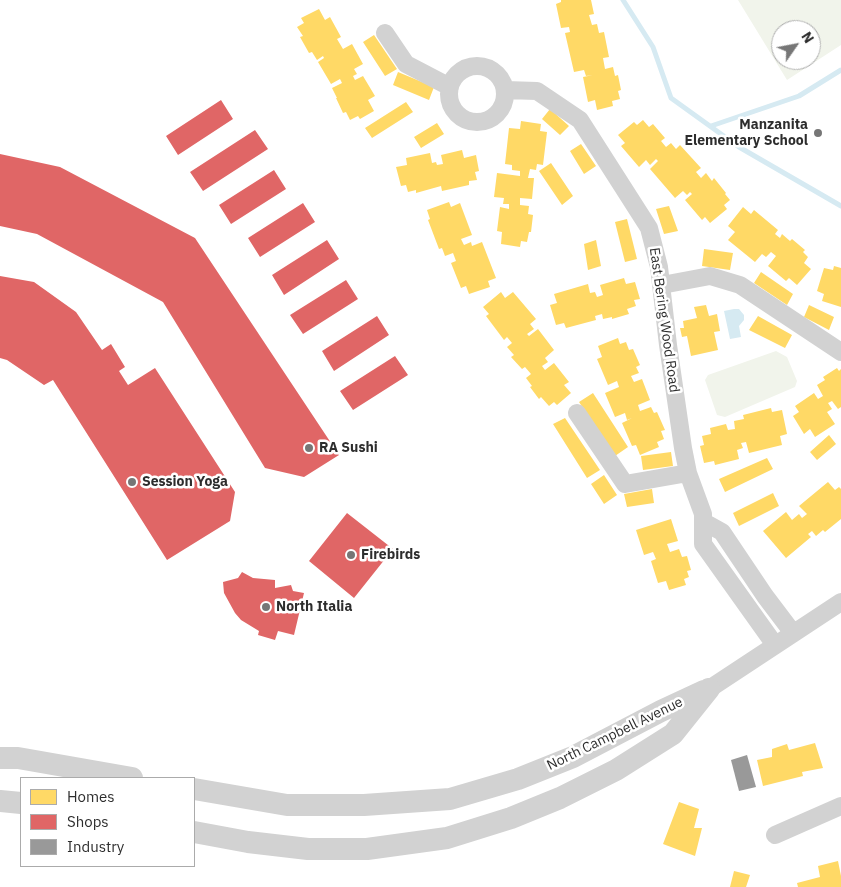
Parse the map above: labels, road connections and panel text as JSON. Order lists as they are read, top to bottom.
{
  "streets": {
    "street": ["East Bering Wood Road", "North Campbell Avenue"]
  },
  "places": [
    "Manzanita Elementary School",
    "RA Sushi",
    "Session Yoga",
    "Firebirds",
    "North Italia"
  ],
  "legend": ["Homes", "Shops", "Industry"],
  "north": "top right"
}
